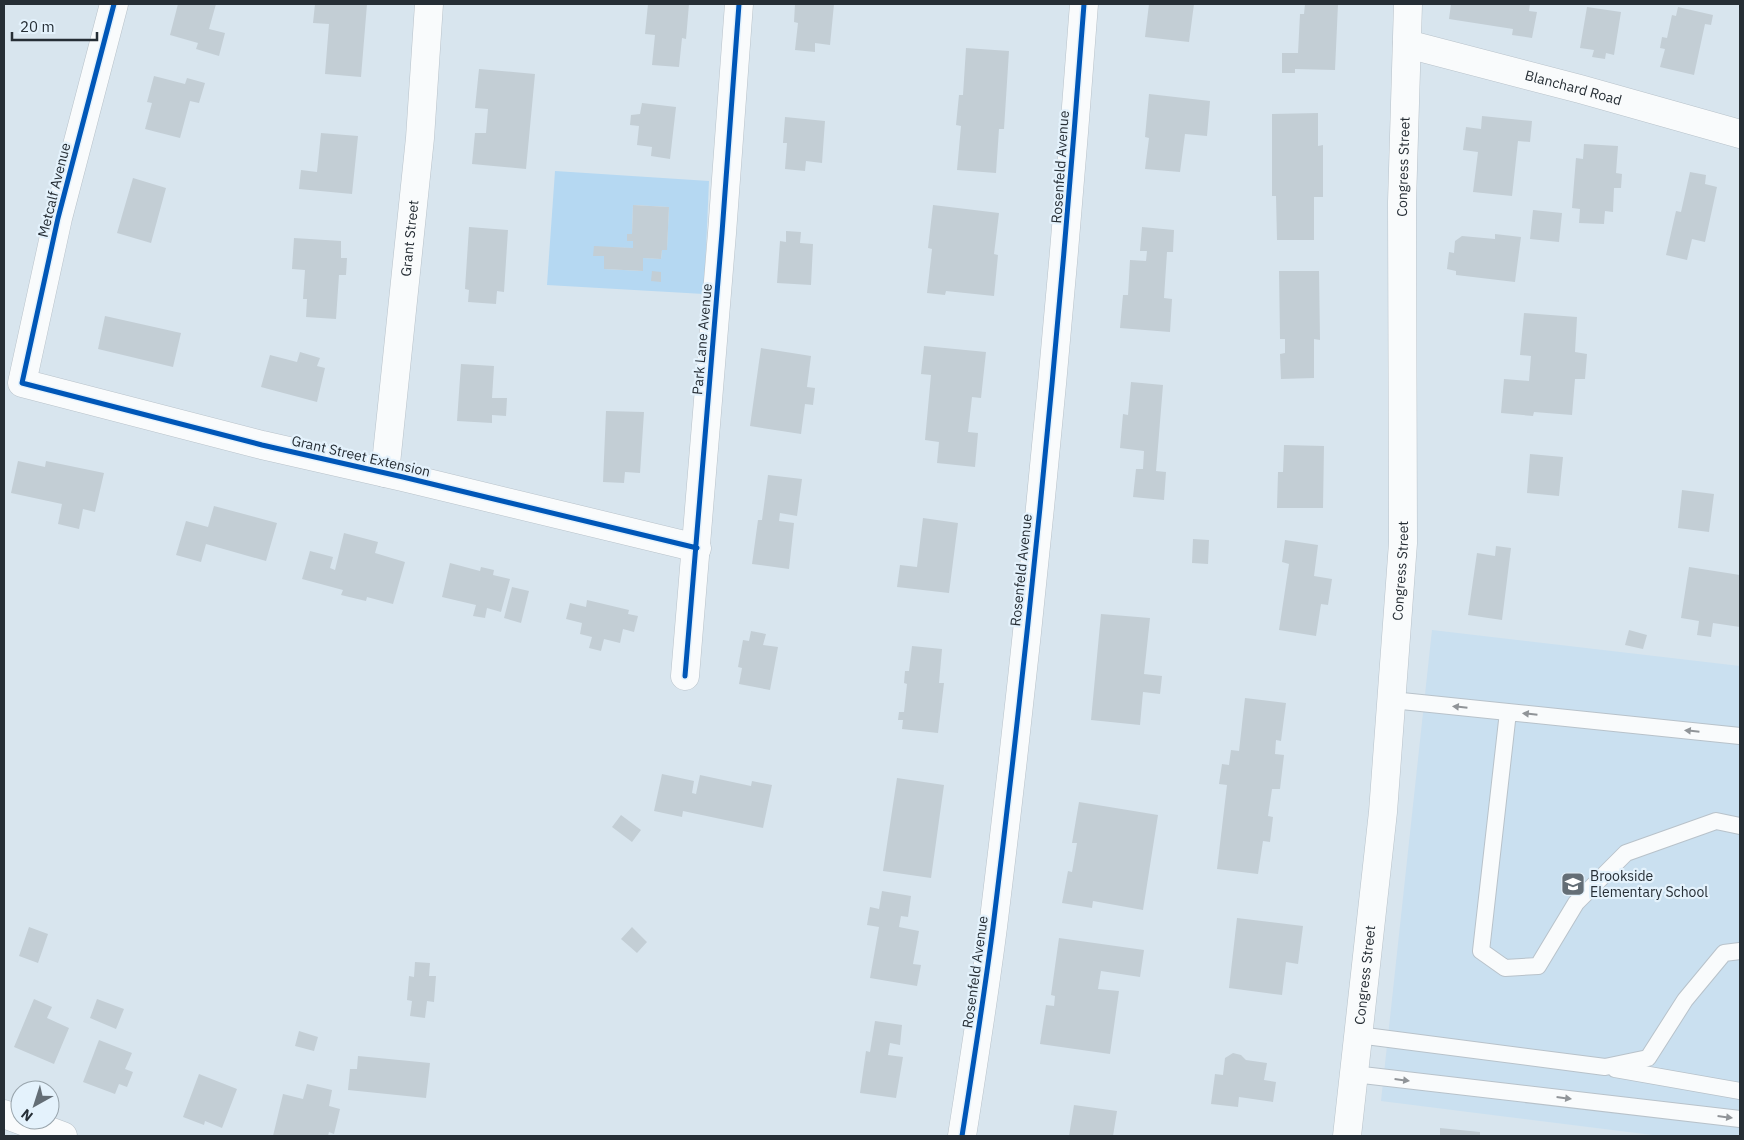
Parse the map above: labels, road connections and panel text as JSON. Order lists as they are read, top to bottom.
{
  "streets": {
    "street": [
      "Blanchard Road",
      "Congress Street",
      "Rosenfeld Avenue",
      "Metcalf Avenue",
      "Grant Street",
      "Park Lane Avenue",
      "Grant Street Extension"
    ]
  },
  "crossings": [
    ["Blanchard Road", "Congress Street"],
    ["Metcalf Avenue", "Grant Street Extension"],
    ["Grant Street", "Grant Street Extension"],
    ["Park Lane Avenue", "Grant Street Extension"]
  ],
  "places": {
    "school or university": ["Brookside Elementary School"]
  },
  "scale_bar": "20 m",
  "north": "bottom left"
}
